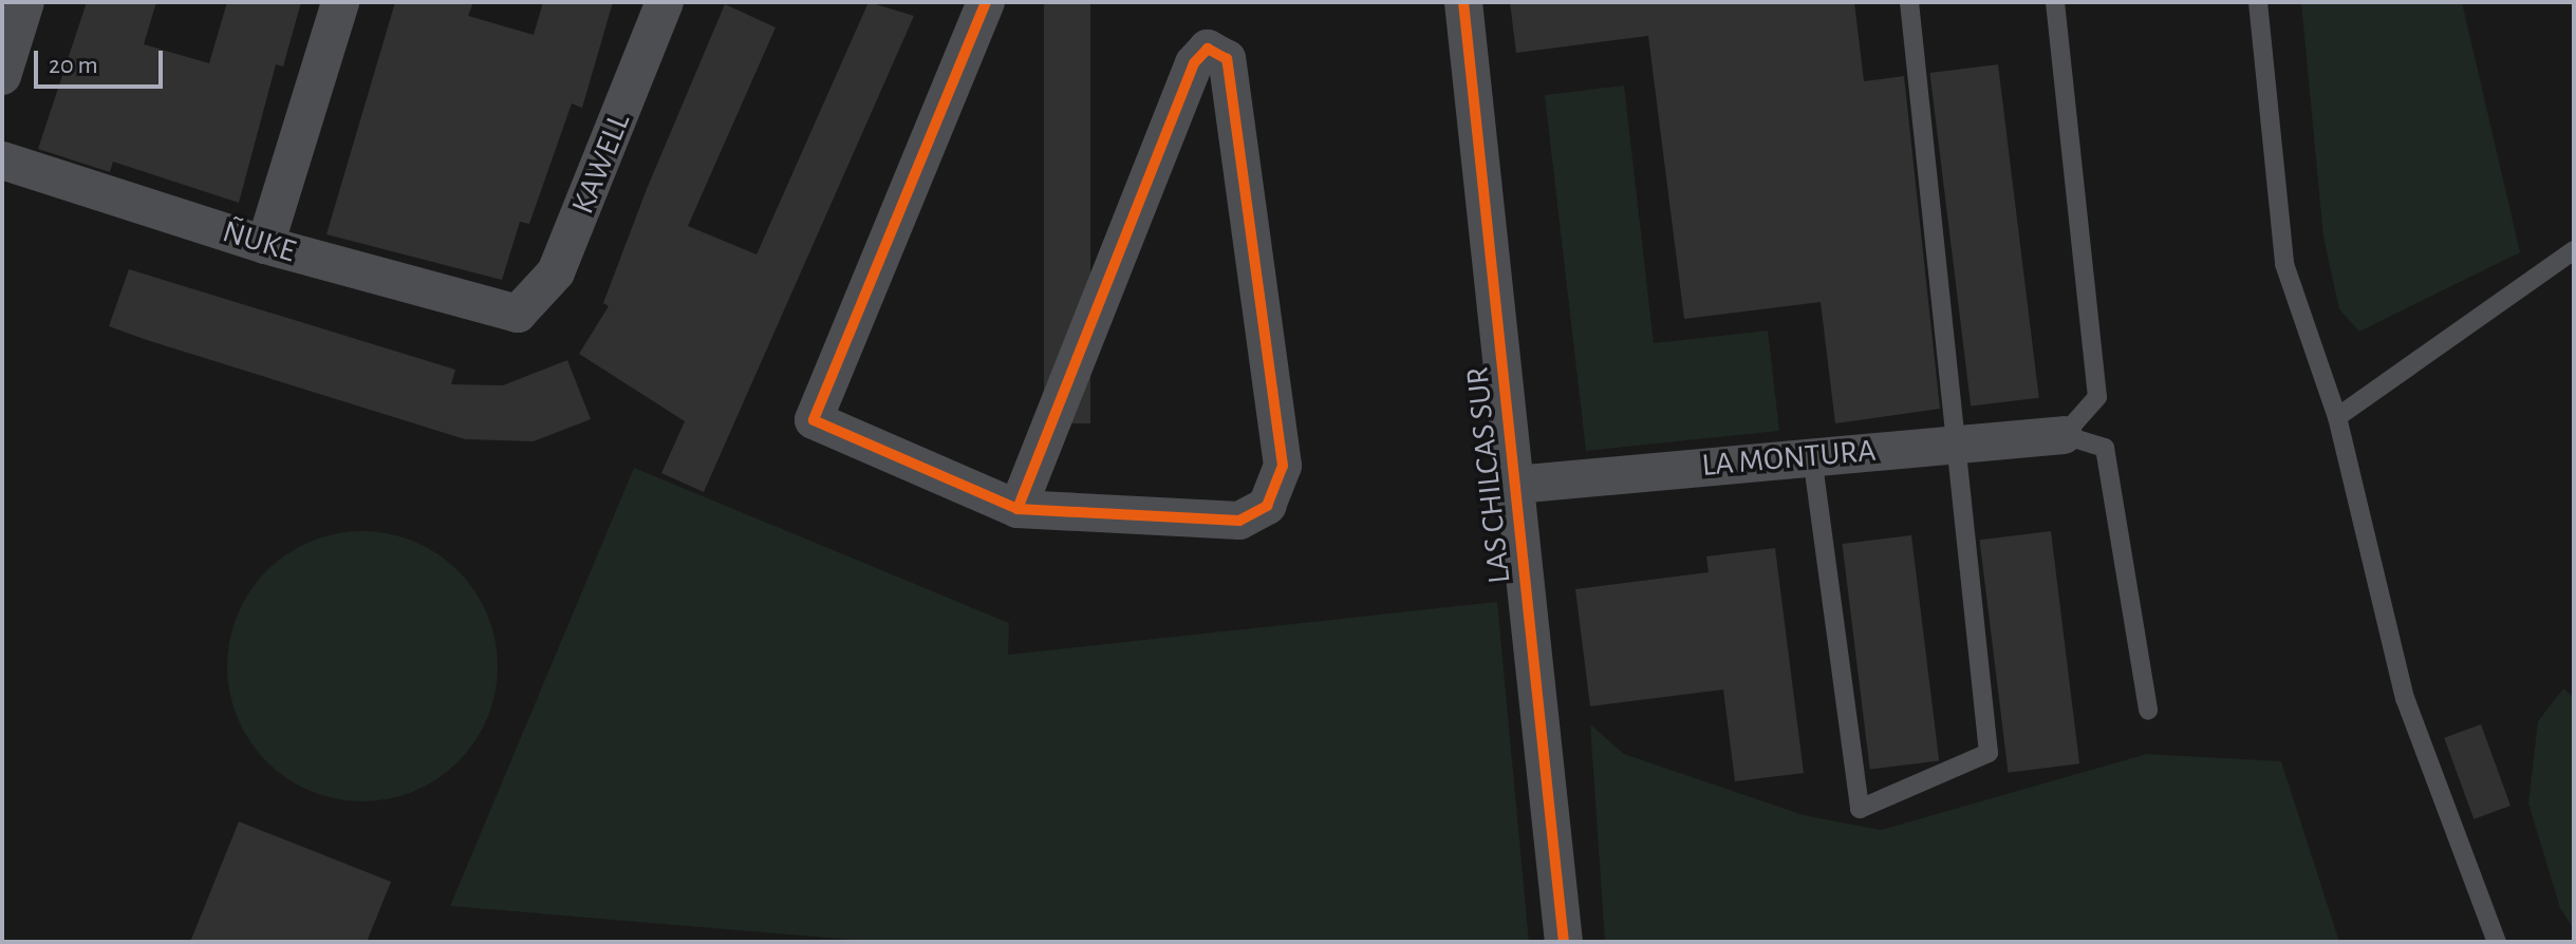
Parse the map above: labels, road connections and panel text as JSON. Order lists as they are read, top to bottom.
{
  "streets": {
    "street": [
      "KAWELL",
      "ÑUKE",
      "LA MONTURA",
      "LAS CHILCAS SUR"
    ]
  },
  "crossings": [
    ["KAWELL", "ÑUKE"],
    ["LA MONTURA", "LAS CHILCAS SUR"]
  ],
  "scale_bar": "20 m"
}
